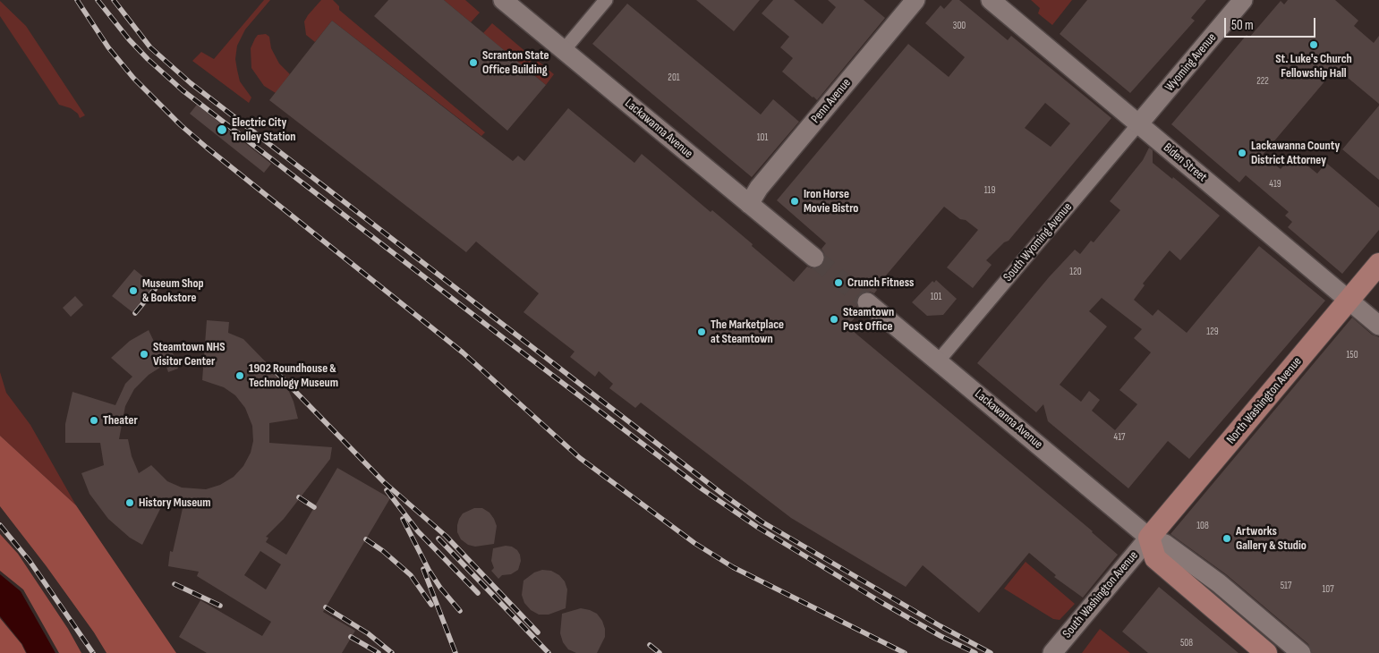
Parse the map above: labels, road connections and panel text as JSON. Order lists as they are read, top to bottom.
{
  "streets": {
    "main road": [
      "Wyoming Avenue",
      "Penn Avenue",
      "Lackawanna Avenue",
      "Biden Street",
      "North Washington Avenue",
      "South Washington Avenue"
    ],
    "street": ["South Wyoming Avenue"]
  },
  "crossings": [
    ["Wyoming Avenue", "Biden Street"],
    ["Wyoming Avenue", "South Wyoming Avenue"],
    ["Penn Avenue", "Lackawanna Avenue"],
    ["Lackawanna Avenue", "South Wyoming Avenue"],
    ["Lackawanna Avenue", "North Washington Avenue"],
    ["Lackawanna Avenue", "South Washington Avenue"],
    ["Biden Street", "South Wyoming Avenue"],
    ["Biden Street", "North Washington Avenue"],
    ["North Washington Avenue", "South Washington Avenue"]
  ],
  "places": [
    "St. Luke's Church Fellowship Hall",
    "Scranton State Office Building",
    "Electric City Trolley Station",
    "Lackawanna County District Attorney",
    "Iron Horse Movie Bistro",
    "Crunch Fitness",
    "Museum Shop & Bookstore",
    "Steamtown Post Office",
    "The Marketplace at Steamtown",
    "Steamtown NHS Visitor Center",
    "1902 Roundhouse & Technology Museum",
    "Theater",
    "History Museum",
    "Artworks Gallery & Studio"
  ],
  "house_numbers": [
    "300",
    "201",
    "222",
    "101",
    "419",
    "119",
    "120",
    "101",
    "129",
    "150",
    "417",
    "108",
    "517",
    "107",
    "508"
  ],
  "scale_bar": "50 m"
}
